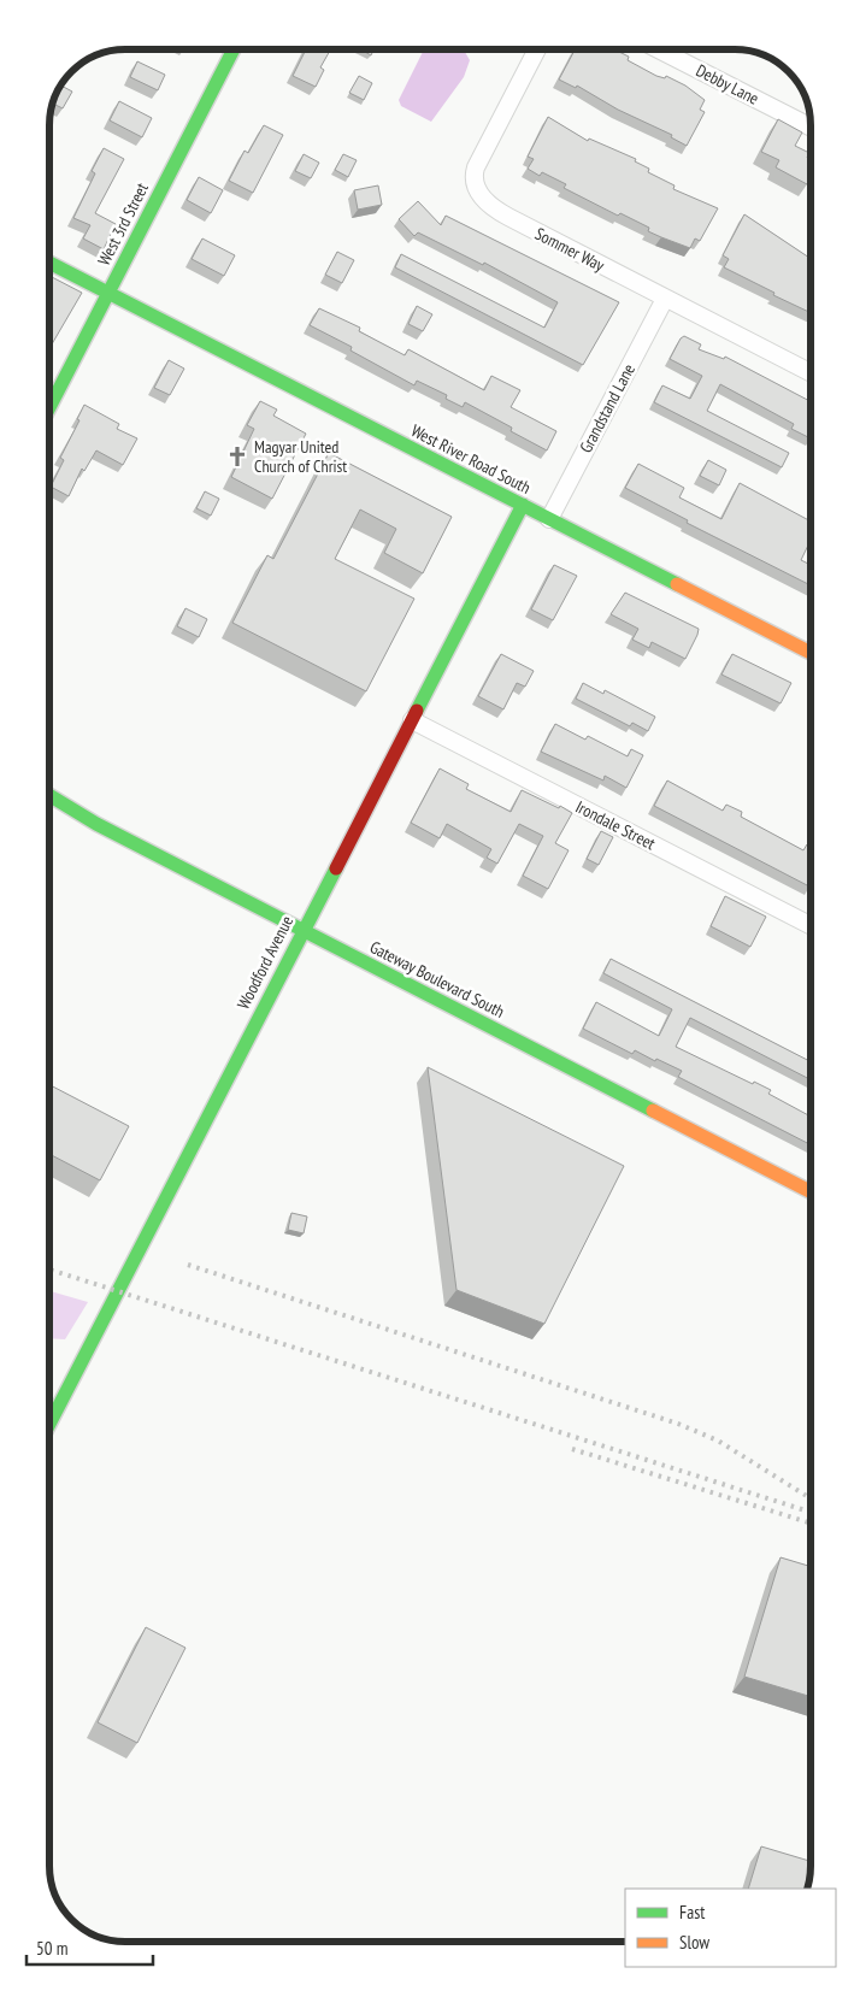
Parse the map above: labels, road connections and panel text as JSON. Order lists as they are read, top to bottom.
{
  "streets": {
    "main road": [
      "West 3rd Street",
      "West River Road South",
      "Woodford Avenue",
      "Gateway Boulevard South"
    ],
    "street": [
      "Debby Lane",
      "Sommer Way",
      "Grandstand Lane",
      "Irondale Street"
    ]
  },
  "crossings": [
    ["West 3rd Street", "West River Road South"],
    ["Sommer Way", "Grandstand Lane"],
    ["Grandstand Lane", "West River Road South"],
    ["West River Road South", "Woodford Avenue"],
    ["Irondale Street", "Woodford Avenue"],
    ["Woodford Avenue", "Gateway Boulevard South"]
  ],
  "places": {
    "church": ["Magyar United Church of Christ"]
  },
  "legend": ["Fast", "Slow"],
  "scale_bar": "50 m"
}
